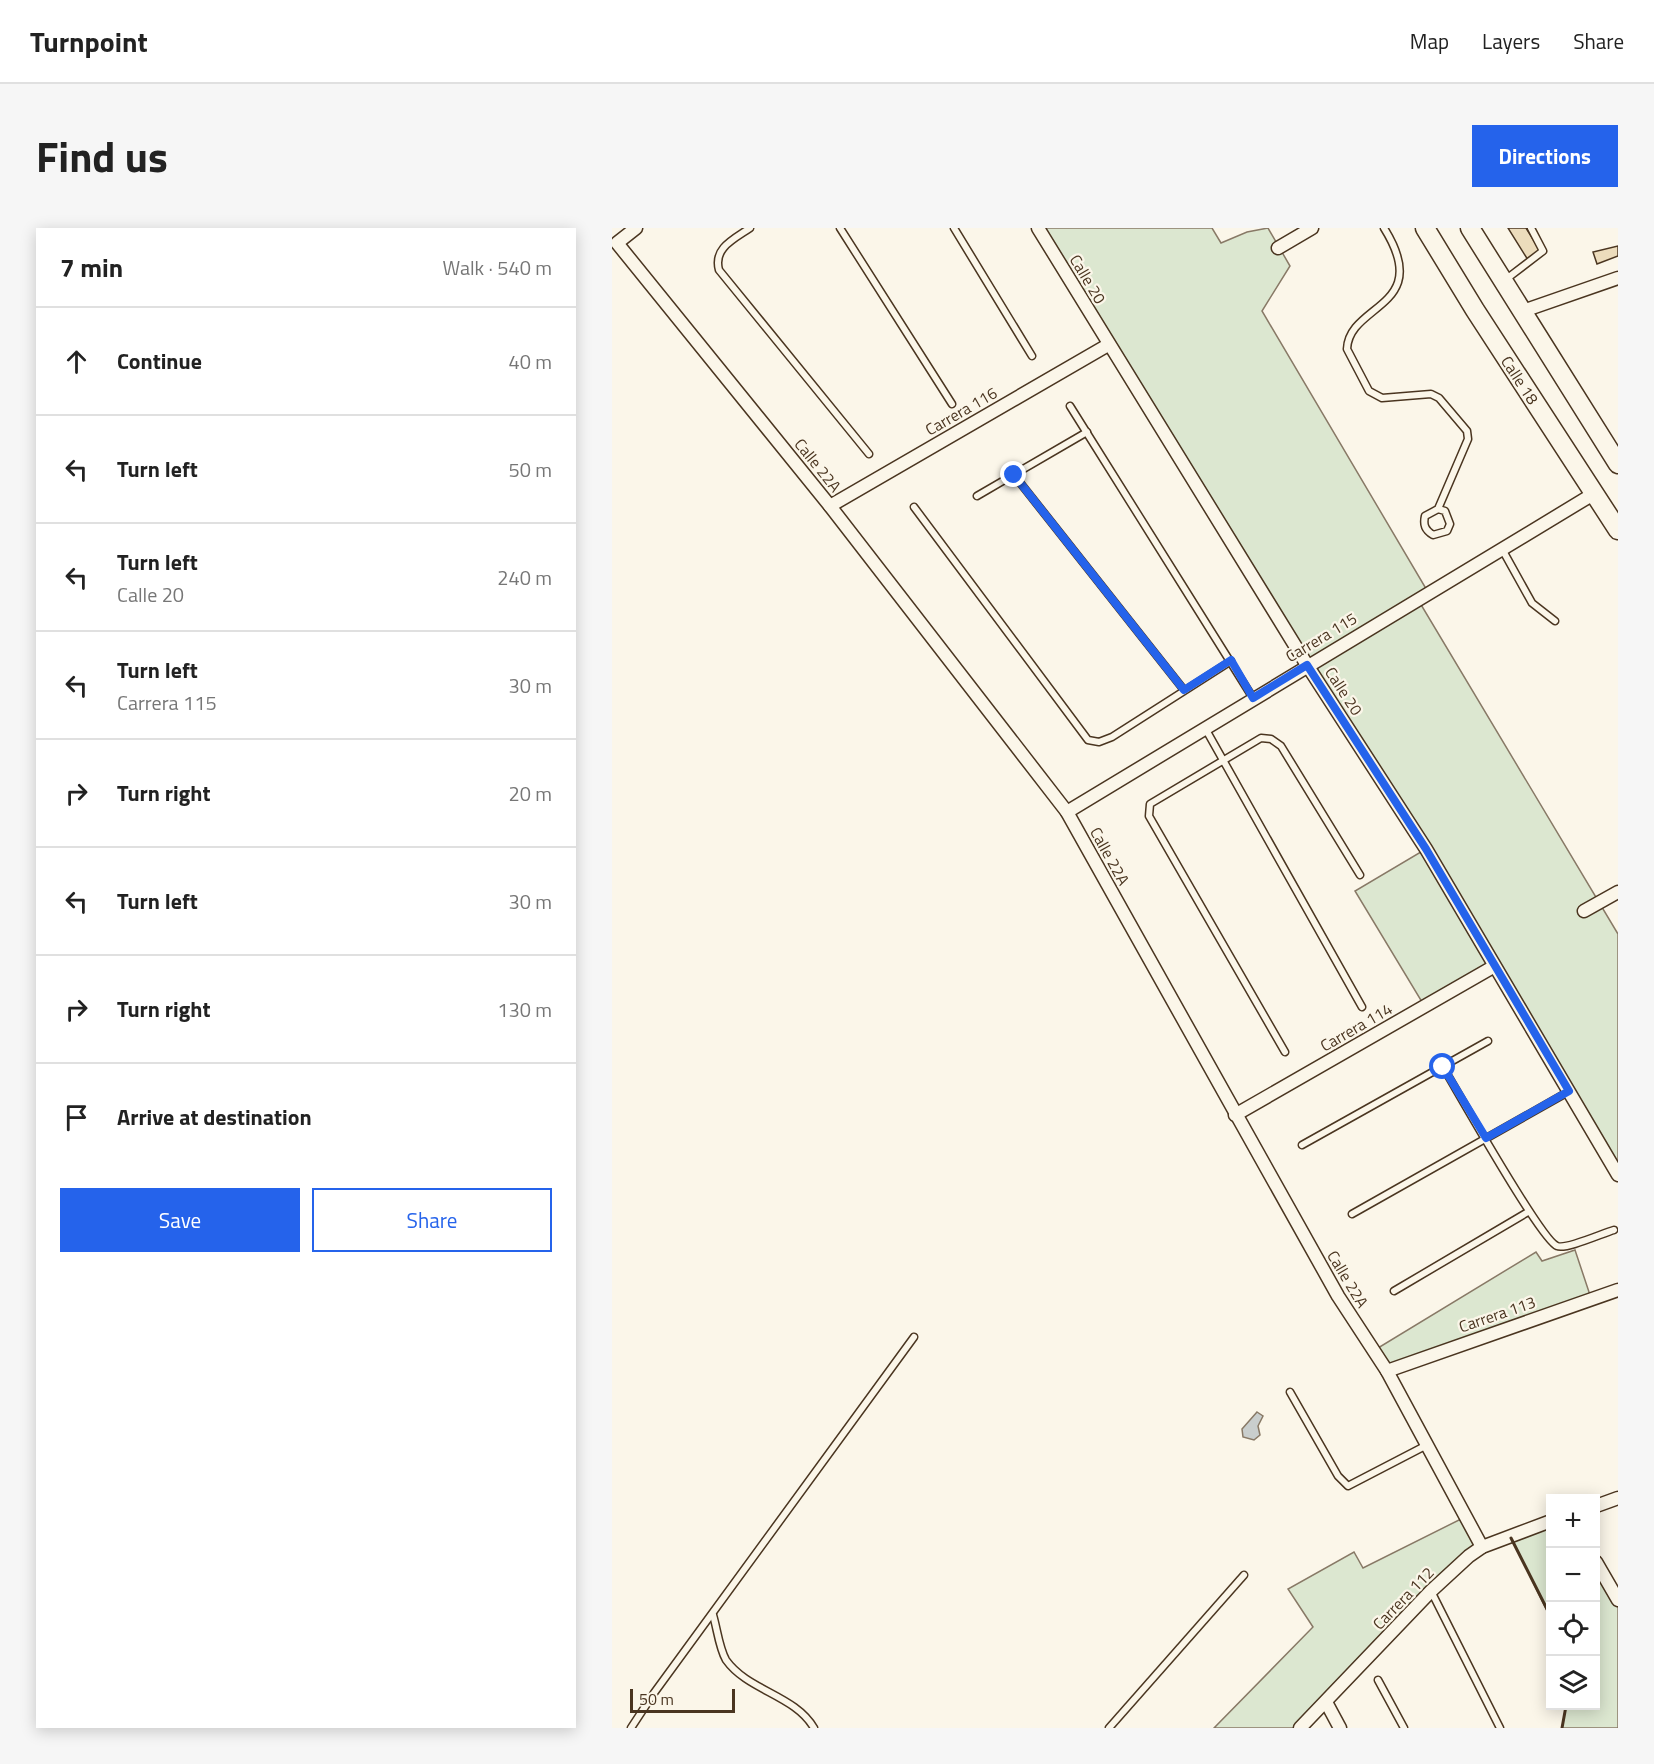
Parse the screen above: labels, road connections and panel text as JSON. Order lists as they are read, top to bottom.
{
  "streets": {
    "main road": ["Calle 18"],
    "street": [
      "Calle 20",
      "Carrera 116",
      "Calle 22A",
      "Carrera 115",
      "Carrera 114",
      "Carrera 113",
      "Carrera 112"
    ]
  },
  "crossings": [
    ["Calle 20", "Carrera 116"],
    ["Calle 20", "Carrera 115"],
    ["Calle 20", "Carrera 114"],
    ["Calle 18", "Carrera 115"],
    ["Carrera 116", "Calle 22A"],
    ["Calle 22A", "Carrera 115"],
    ["Calle 22A", "Carrera 114"],
    ["Calle 22A", "Carrera 113"],
    ["Calle 22A", "Carrera 112"]
  ],
  "scale_bar": "50 m",
  "page": {
    "header": "Turnpoint",
    "nav": ["Map", "Layers", "Share"],
    "title": "Find us",
    "buttons": [
      "Directions",
      ["Save", "Share"]
    ],
    "heading": ["7 min", "Walk · 540 m"],
    "list": [
      ["Continue", "40 m"],
      ["Turn left", "50 m"],
      ["Turn left", "Calle 20", "240 m"],
      ["Turn left", "Carrera 115", "30 m"],
      ["Turn right", "20 m"],
      ["Turn left", "30 m"],
      ["Turn right", "130 m"],
      "Arrive at destination"
    ],
    "map_buttons": ["+", "−"],
    "scale": "50 m"
  }
}
